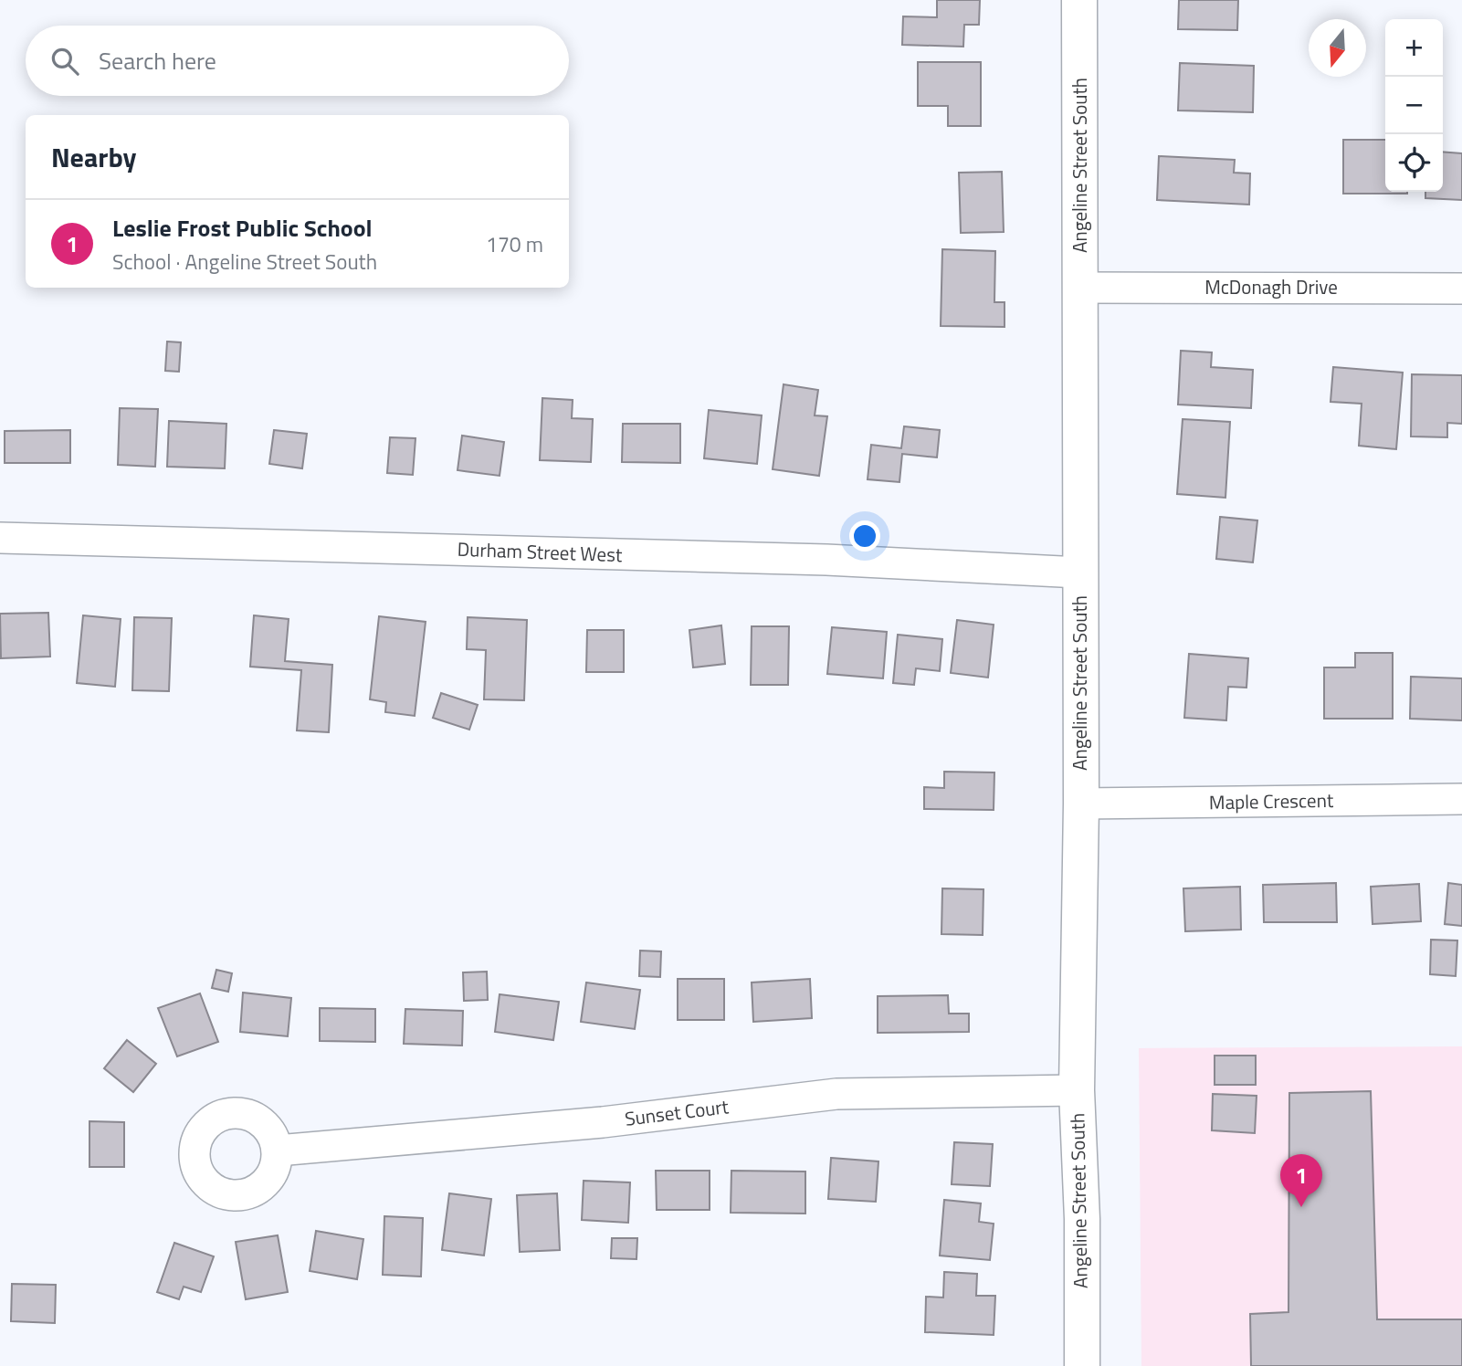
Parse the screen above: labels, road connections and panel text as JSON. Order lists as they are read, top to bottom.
{
  "streets": {
    "main road": ["Angeline Street South"],
    "street": [
      "McDonagh Drive",
      "Durham Street West",
      "Maple Crescent",
      "Sunset Court"
    ]
  },
  "crossings": [
    ["Angeline Street South", "McDonagh Drive"],
    ["Angeline Street South", "Durham Street West"],
    ["Angeline Street South", "Maple Crescent"],
    ["Angeline Street South", "Sunset Court"]
  ],
  "north": "bottom",
  "page": {
    "map_buttons": ["+", "−"],
    "search": "Search here",
    "heading": "Nearby",
    "list": [
      {
        "mark": "1",
        "name": "Leslie Frost Public School",
        "note": "School · Angeline Street South",
        "value": "170 m"
      }
    ],
    "pins": "1"
  }
}
